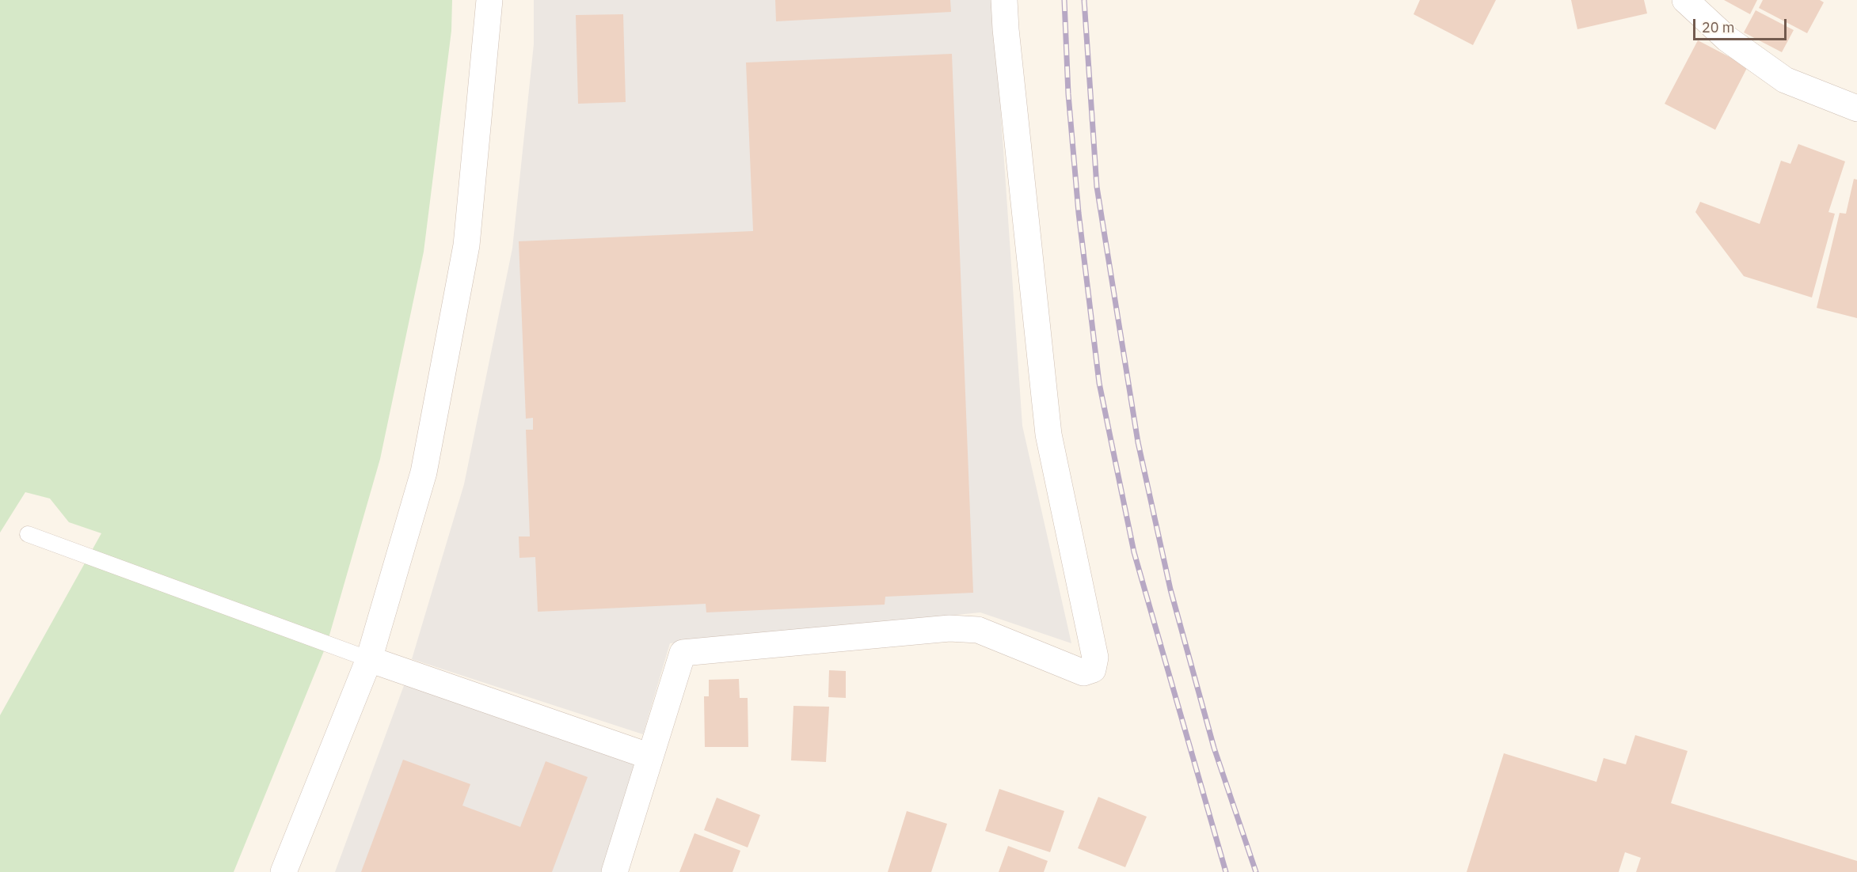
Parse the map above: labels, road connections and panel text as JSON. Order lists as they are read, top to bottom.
{
  "scale_bar": "20 m"
}
